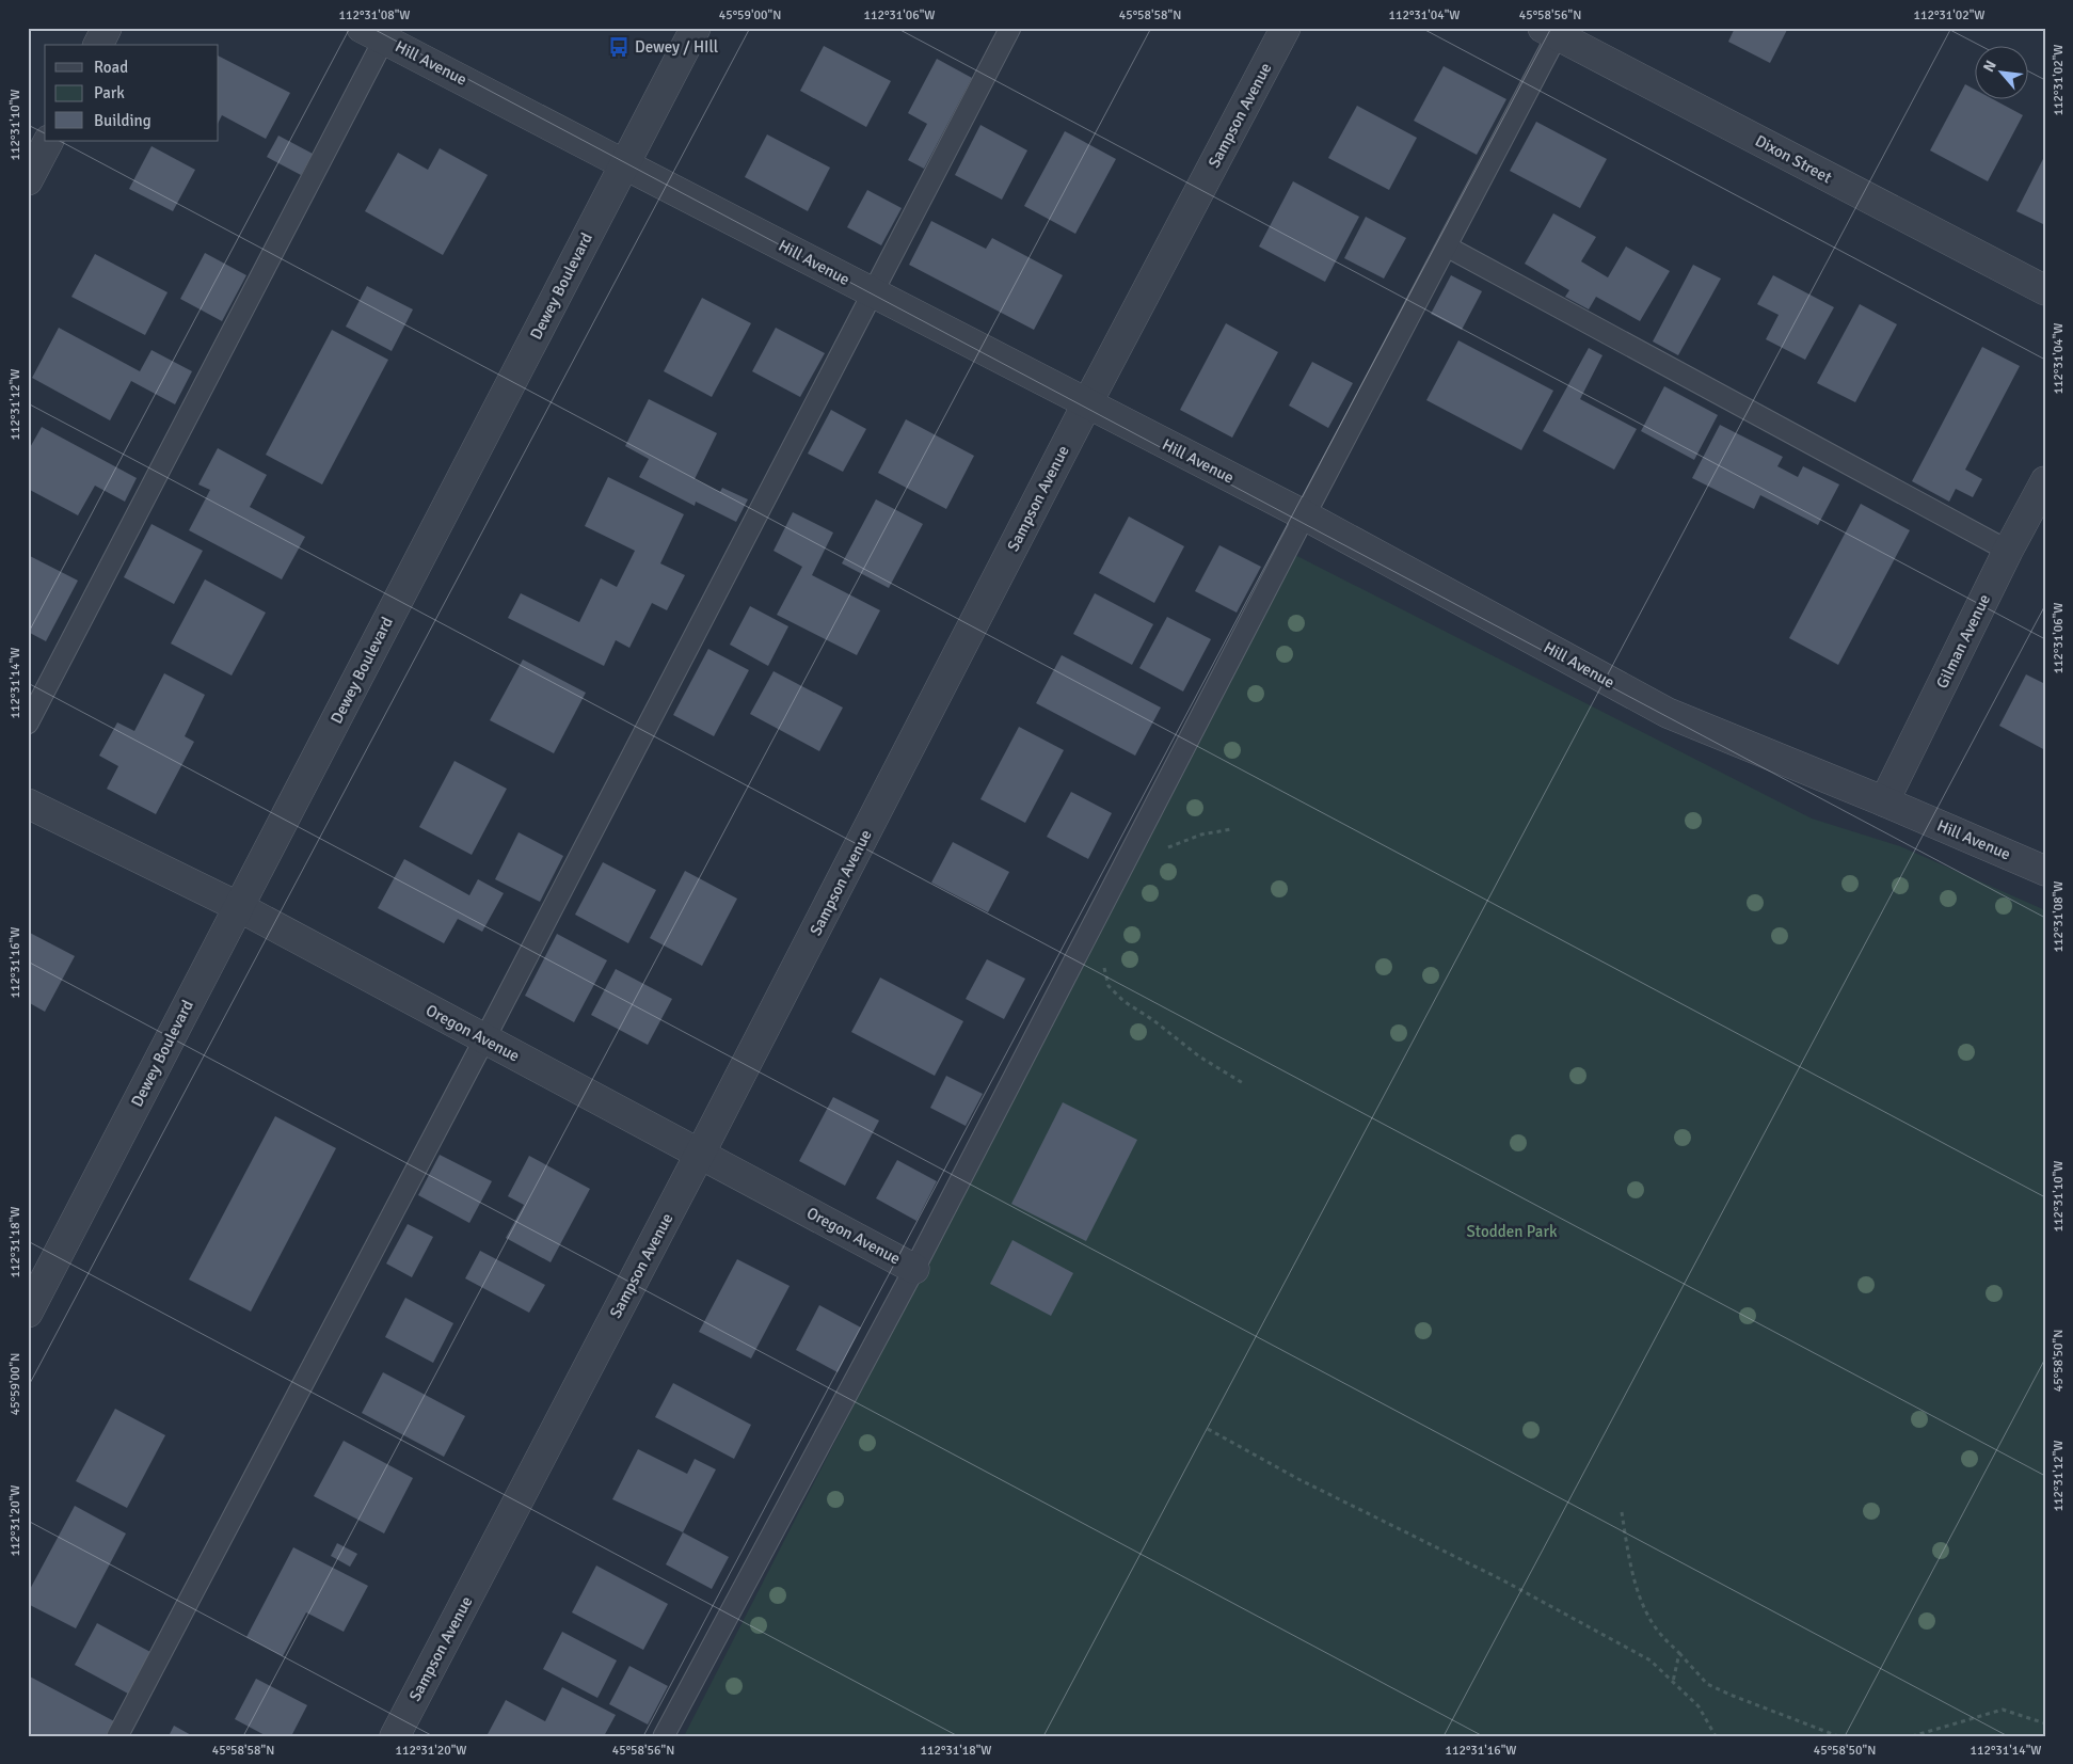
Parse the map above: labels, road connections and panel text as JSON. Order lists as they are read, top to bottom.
{
  "streets": {
    "street": [
      "Hill Avenue",
      "Sampson Avenue",
      "Dixon Street",
      "Dewey Boulevard",
      "Gilman Avenue",
      "Oregon Avenue"
    ]
  },
  "crossings": [
    ["Hill Avenue", "Sampson Avenue"],
    ["Hill Avenue", "Dewey Boulevard"],
    ["Hill Avenue", "Gilman Avenue"],
    ["Sampson Avenue", "Oregon Avenue"],
    ["Dewey Boulevard", "Oregon Avenue"]
  ],
  "parks": ["Stodden Park"],
  "places": {
    "bus stop": ["Dewey / HIll"]
  },
  "legend": ["Road", "Park", "Building"],
  "north": "top left",
  "coordinates": [
    "112°31'08\"W",
    "45°59'00\"N",
    "112°31'06\"W",
    "45°58'58\"N",
    "112°31'04\"W",
    "45°58'56\"N",
    "112°31'02\"W",
    "112°31'10\"W",
    "112°31'12\"W",
    "112°31'14\"W",
    "112°31'16\"W",
    "112°31'18\"W",
    "45°58'50\"N",
    "112°31'20\"W"
  ]
}
